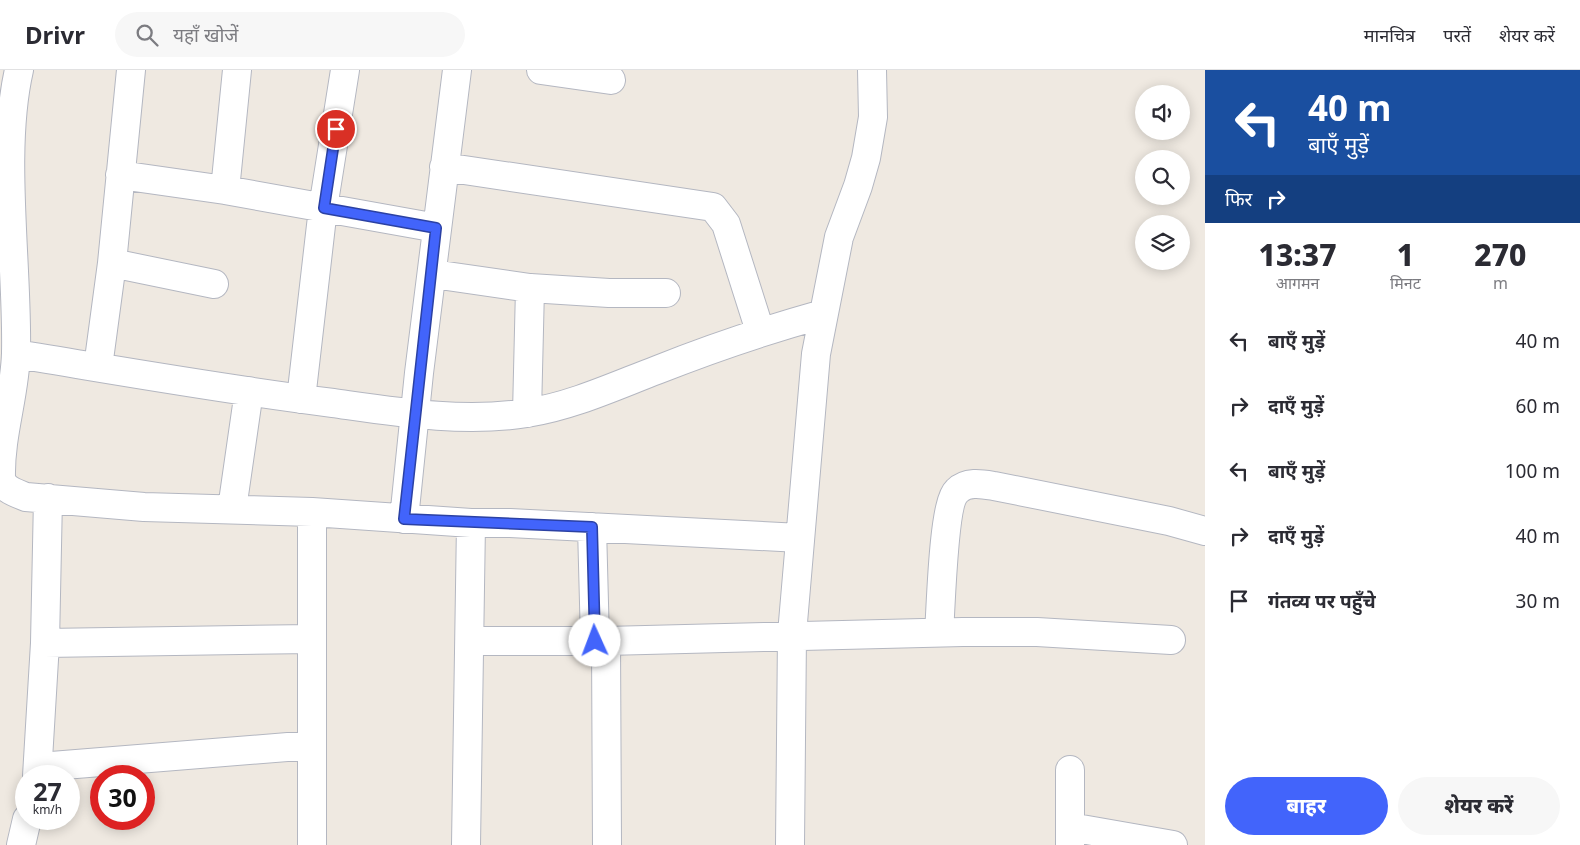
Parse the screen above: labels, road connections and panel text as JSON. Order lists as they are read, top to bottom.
{
  "page": {
    "header": "Drivr",
    "search": "यहाँ खोजें",
    "nav": ["मानचित्र", "परतें", "शेयर करें"],
    "turn": ["40 m", "बाएँ मुड़ें"],
    "then": "फिर",
    "eta": [
      "13:37",
      "आगमन",
      "1",
      "मिनट",
      "270",
      "m"
    ],
    "list": [
      {
        "name": "बाएँ मुड़ें",
        "value": "40 m"
      },
      {
        "name": "दाएँ मुड़ें",
        "value": "60 m"
      },
      {
        "name": "बाएँ मुड़ें",
        "value": "100 m"
      },
      {
        "name": "दाएँ मुड़ें",
        "value": "40 m"
      },
      {
        "name": "गंतव्य पर पहुँचे",
        "value": "30 m"
      }
    ],
    "speed": "27 km/h",
    "limit": "30",
    "buttons": ["बाहर", "शेयर करें"]
  }
}
